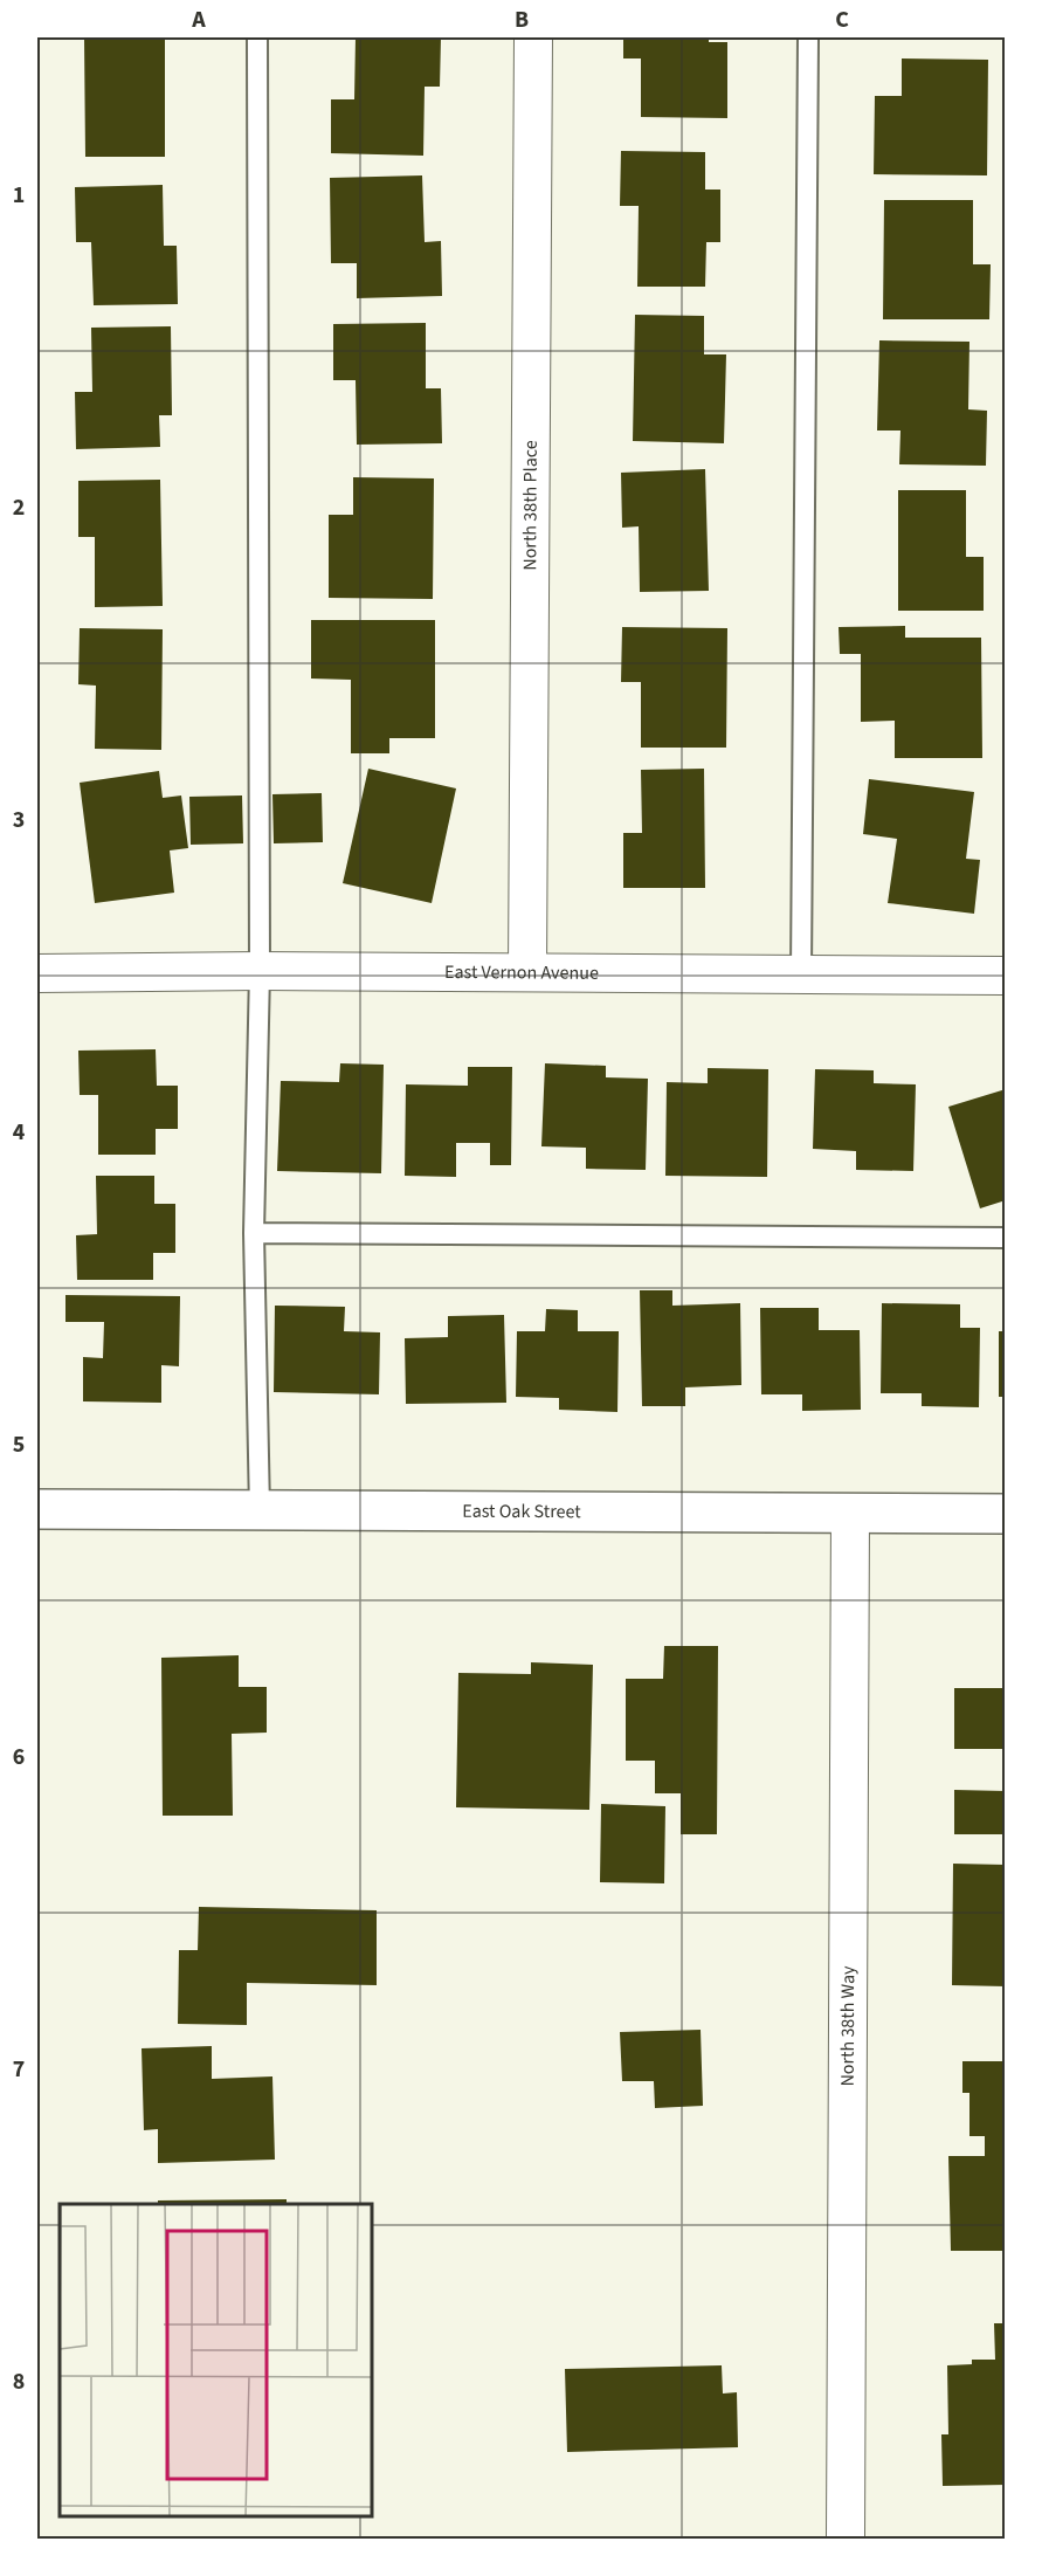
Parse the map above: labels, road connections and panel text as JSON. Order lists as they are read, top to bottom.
{
  "streets": {
    "street": [
      "North 38th Place",
      "East Vernon Avenue",
      "East Oak Street",
      "North 38th Way"
    ]
  },
  "crossings": [
    ["North 38th Place", "East Vernon Avenue"],
    ["East Oak Street", "North 38th Way"]
  ],
  "grid": {
    "columns": ["A", "B", "C"],
    "rows": [
      "1",
      "2",
      "3",
      "4",
      "5",
      "6",
      "7",
      "8"
    ]
  }
}
